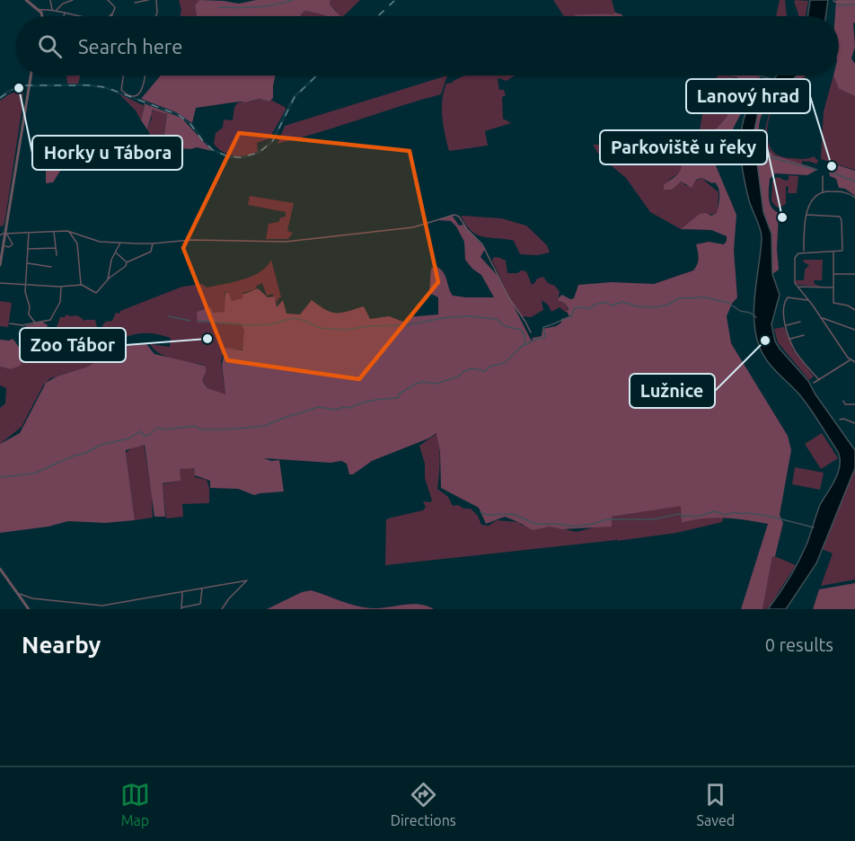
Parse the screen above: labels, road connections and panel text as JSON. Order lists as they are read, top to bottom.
{
  "places": [
    "Horky u Tábora",
    "Lanový hrad",
    "Parkoviště u řeky",
    "Zoo Tábor",
    "Lužnice"
  ],
  "page": {
    "search": "Search here",
    "heading": ["Nearby", "0 results"],
    "nav": ["Map", "Directions", "Saved"]
  }
}
